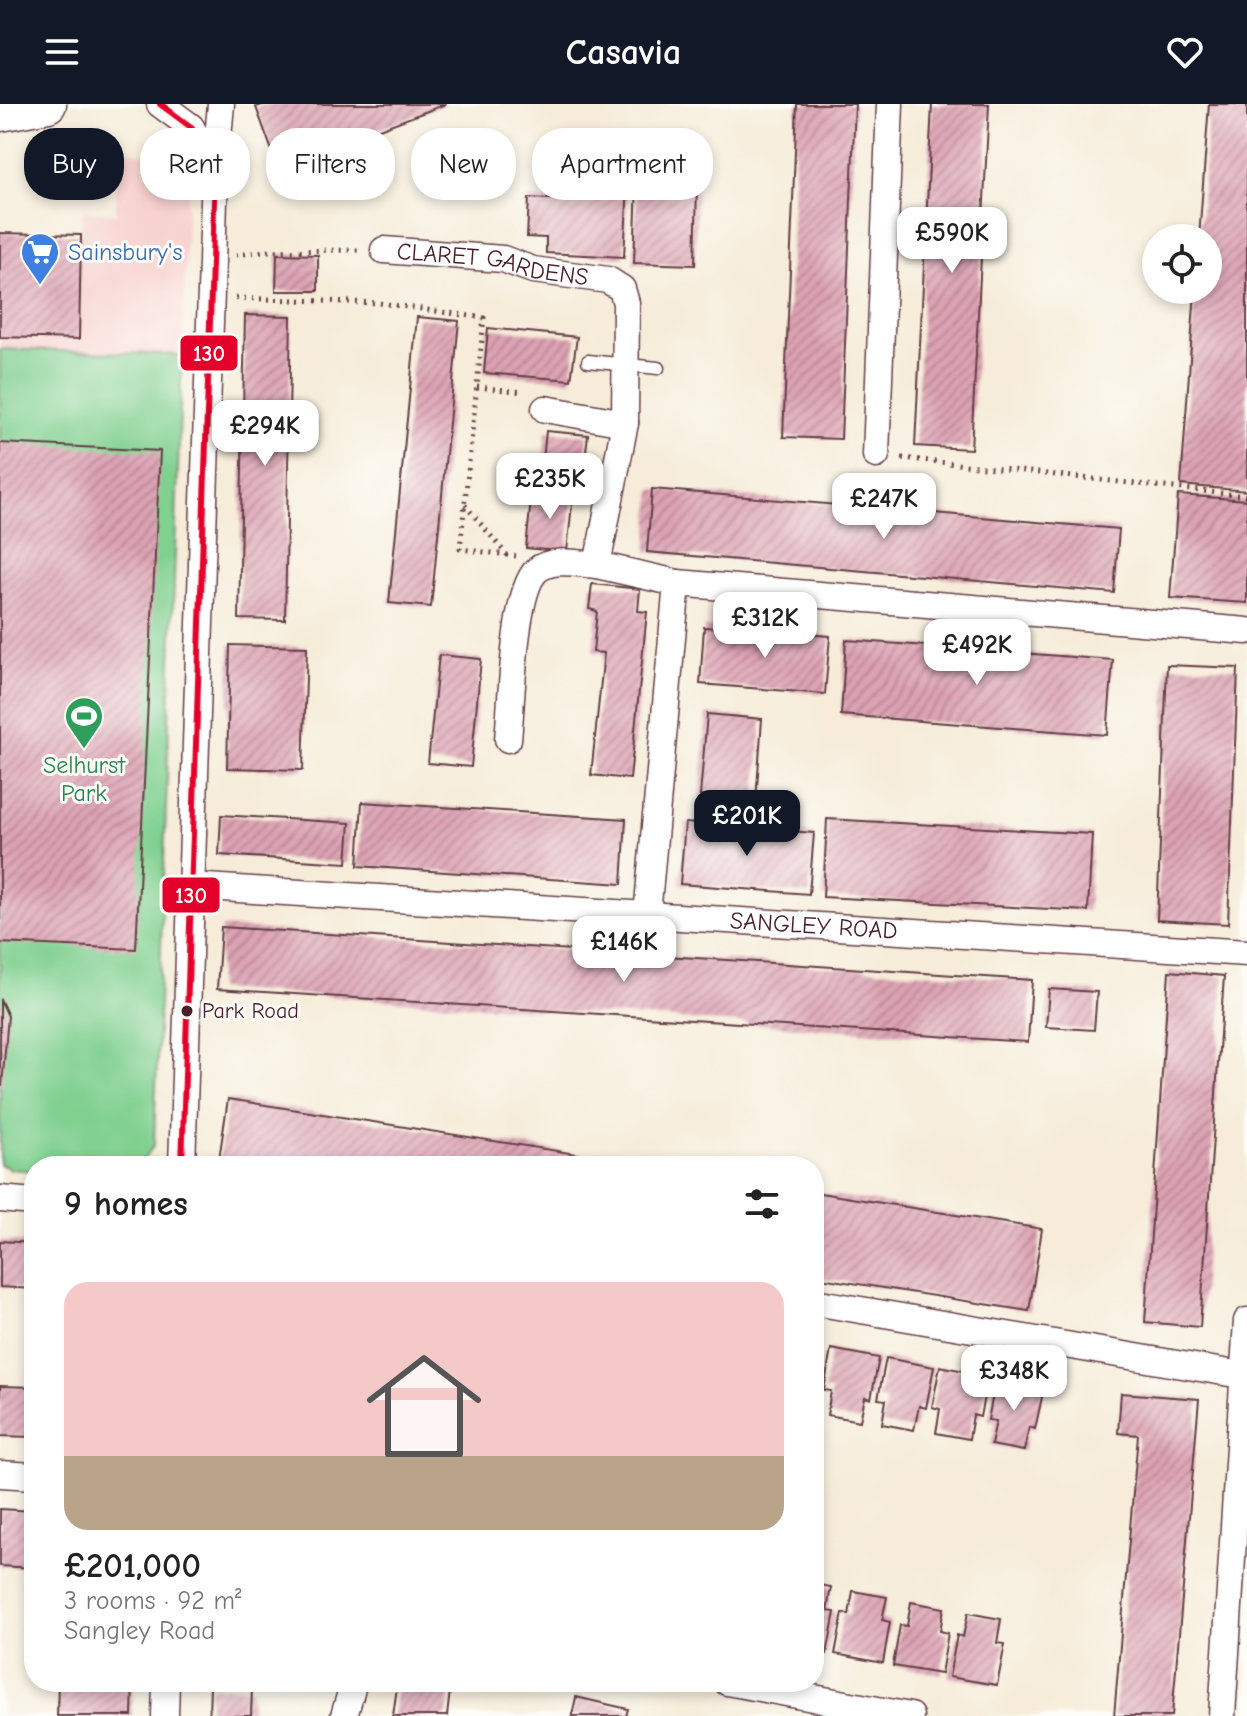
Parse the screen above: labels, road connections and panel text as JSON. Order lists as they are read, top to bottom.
{
  "streets": {
    "street": ["CLARET GARDENS", "SANGLEY ROAD"]
  },
  "places": {
    "supermarket": ["Sainsbury's"],
    "sports": ["Selhurst Park"],
    "other": ["Park Road"]
  },
  "lines": ["transit line 130"],
  "page": {
    "header": "Casavia",
    "chip": [
      "Buy",
      "Rent",
      "Filters",
      "New",
      "Apartment"
    ],
    "price": [
      "£590K",
      "£294K",
      "£235K",
      "£247K",
      "£312K",
      "£492K",
      "£201K",
      "£146K",
      "£348K"
    ],
    "heading": "9 homes",
    "list": [
      {
        "name": "£201,000",
        "note": "3 rooms · 92 m² · Sangley Road"
      }
    ]
  }
}
